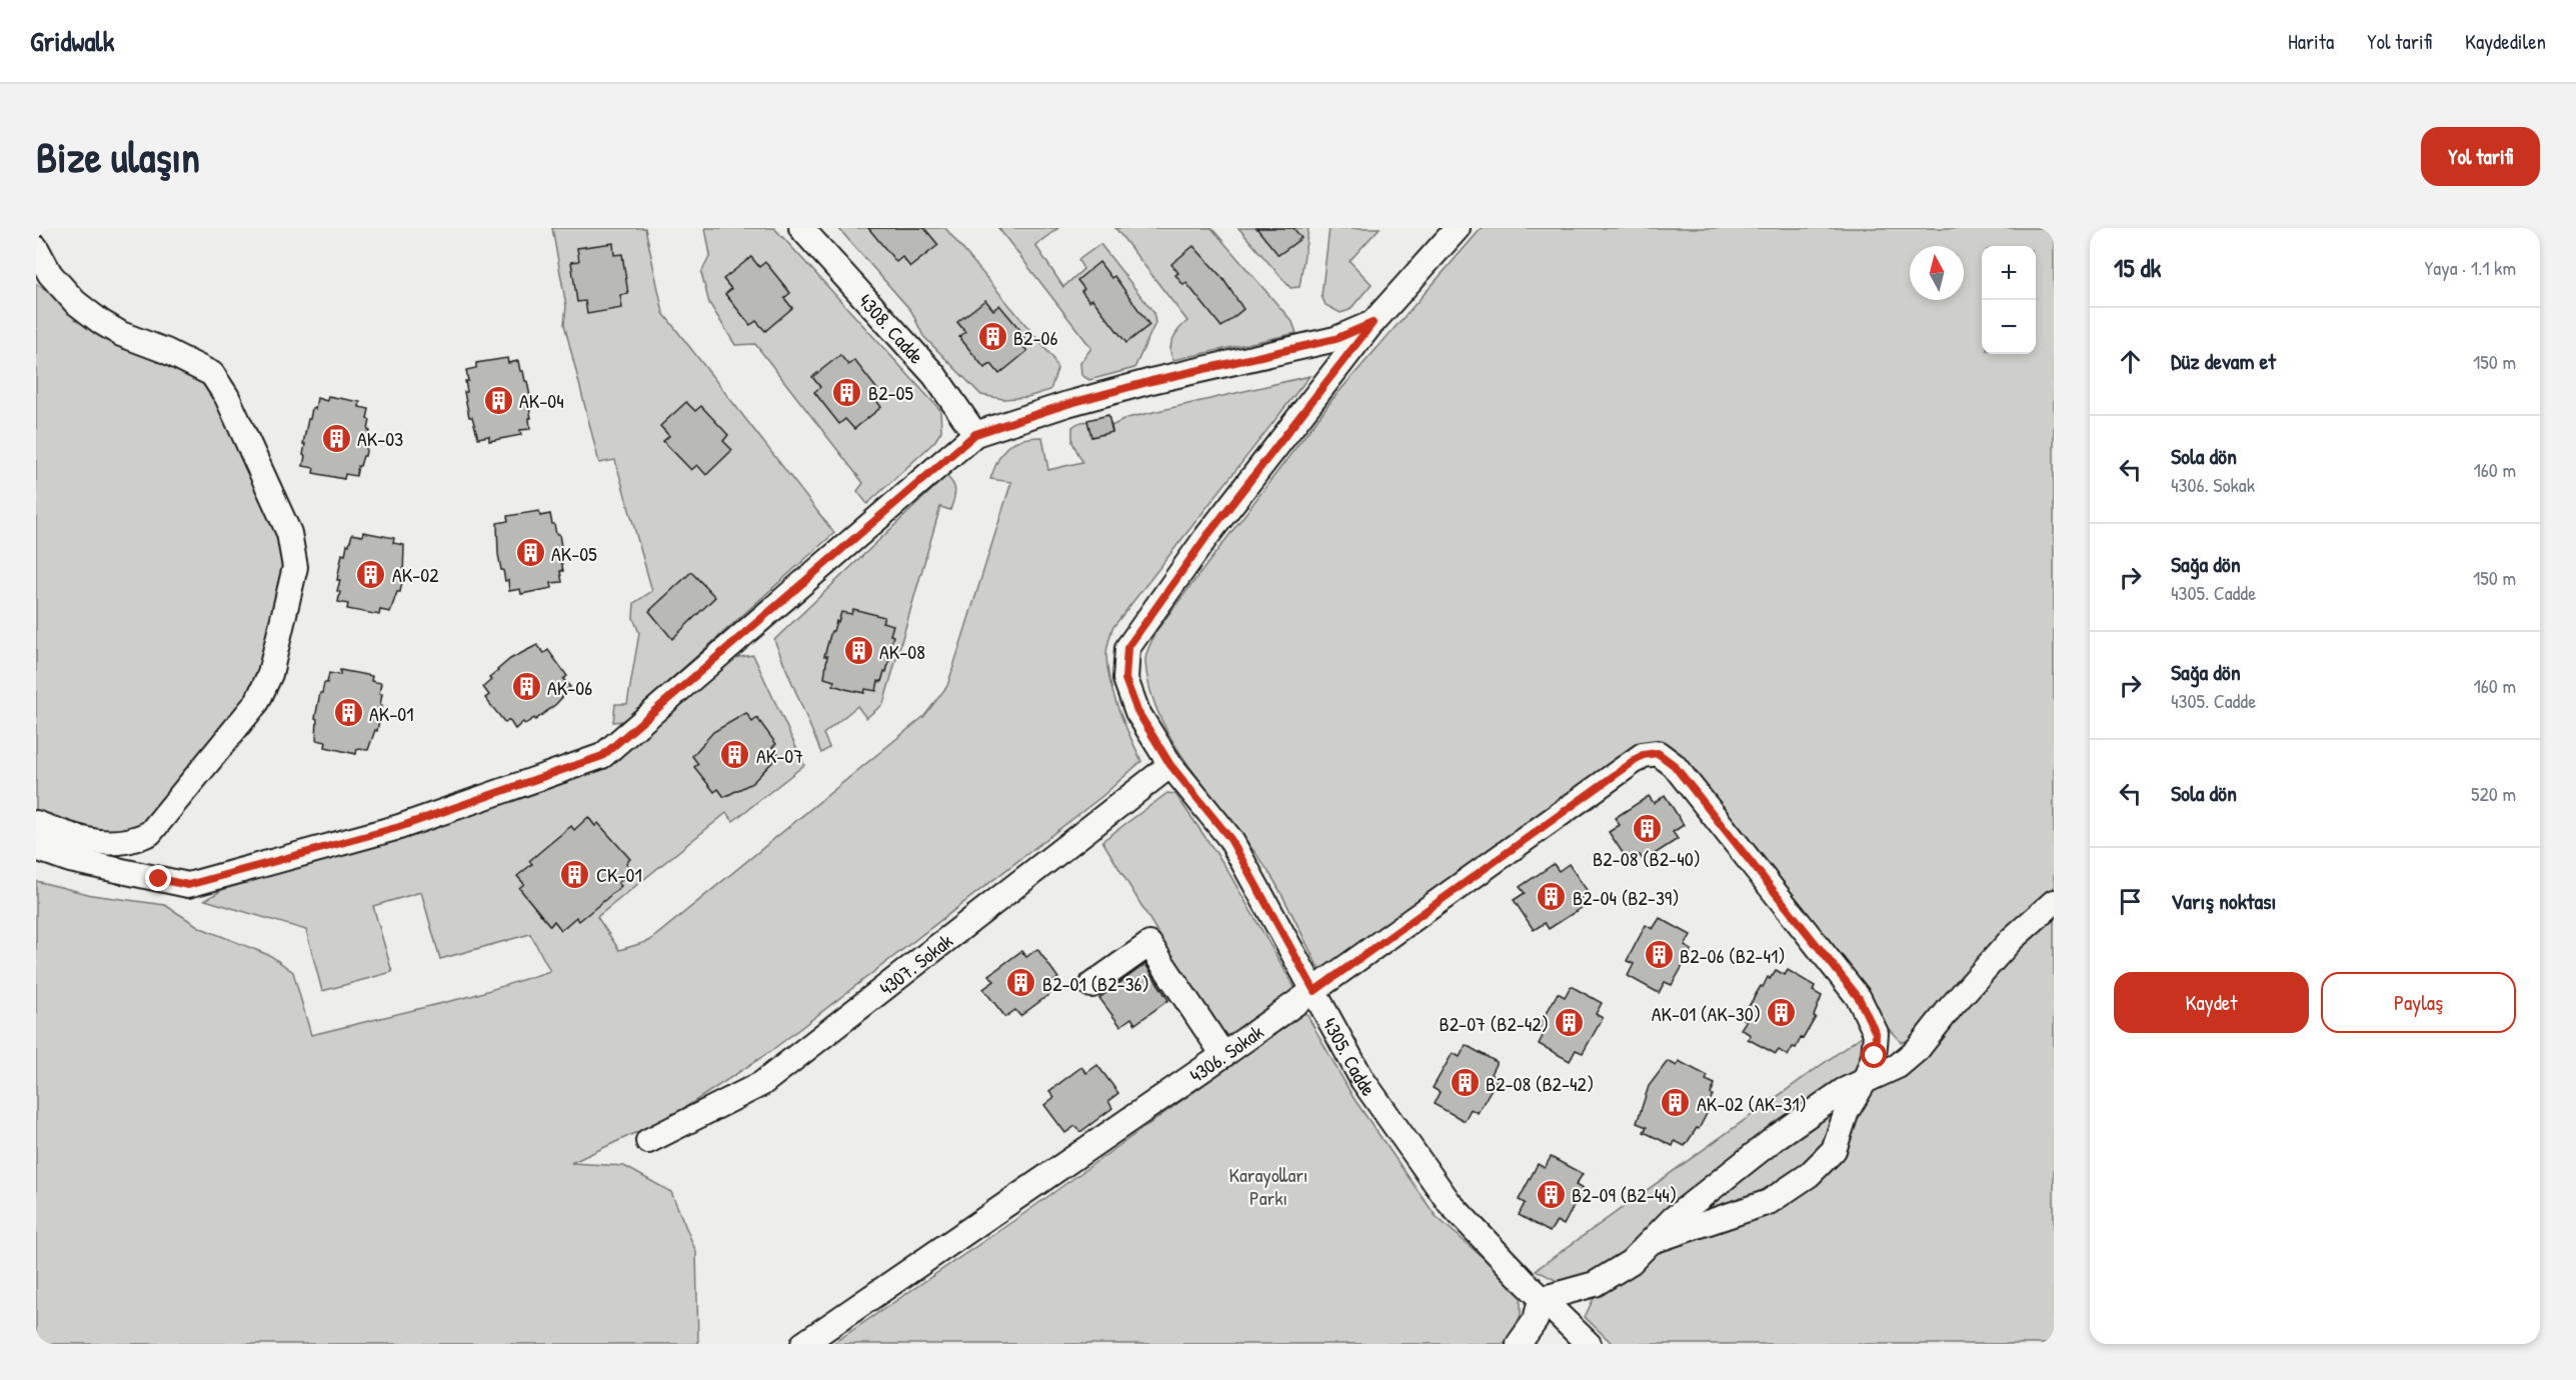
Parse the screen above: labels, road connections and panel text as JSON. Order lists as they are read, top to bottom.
{
  "streets": {
    "street": [
      "4308. Cadde",
      "4307. Sokak",
      "4306. Sokak",
      "4305. Cadde"
    ]
  },
  "crossings": [
    ["4307. Sokak", "4305. Cadde"],
    ["4306. Sokak", "4305. Cadde"]
  ],
  "parks": ["Karayolları Parkı"],
  "places": {
    "building": [
      "B2-06",
      "B2-05",
      "AK-04",
      "AK-03",
      "AK-05",
      "AK-02",
      "AK-08",
      "AK-06",
      "AK-01",
      "AK-07",
      "B2-08 (B2-40)",
      "CK-01",
      "B2-04 (B2-39)",
      "B2-06 (B2-41)",
      "B2-01 (B2-36)",
      "AK-01 (AK-30)",
      "B2-07 (B2-42)",
      "B2-08 (B2-42)",
      "AK-02 (AK-31)",
      "B2-09 (B2-44)"
    ]
  },
  "north": "top",
  "page": {
    "header": "Gridwalk",
    "nav": ["Harita", "Yol tarifi", "Kaydedilen"],
    "buttons": [
      "Yol tarifi",
      ["Kaydet", "Paylaş"]
    ],
    "title": "Bize ulaşın",
    "heading": ["15 dk", "Yaya · 1.1 km"],
    "map_buttons": ["+", "−"],
    "list": [
      ["Düz devam et", "150 m"],
      ["Sola dön", "4306. Sokak", "160 m"],
      ["Sağa dön", "4305. Cadde", "150 m"],
      ["Sağa dön", "4305. Cadde", "160 m"],
      ["Sola dön", "520 m"],
      "Varış noktası"
    ]
  }
}
